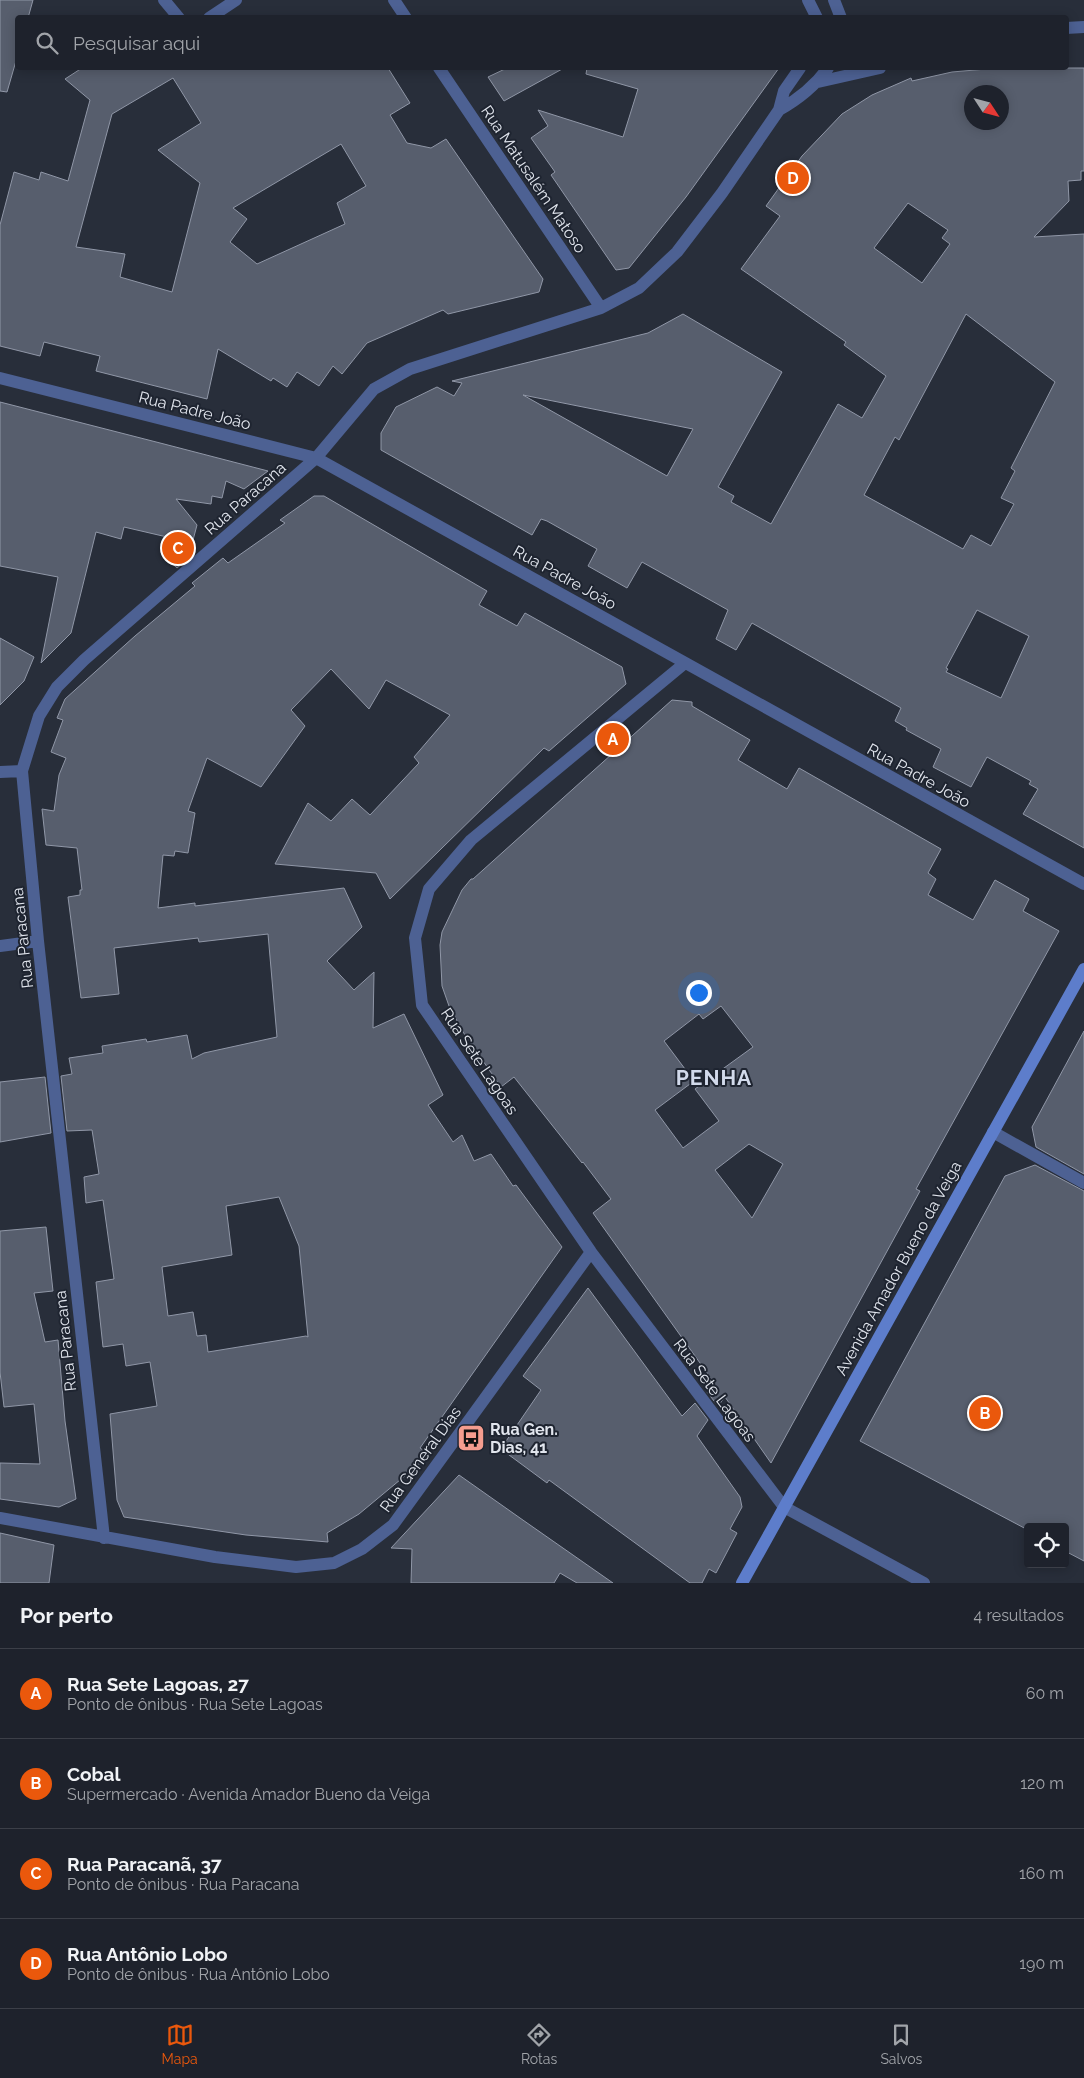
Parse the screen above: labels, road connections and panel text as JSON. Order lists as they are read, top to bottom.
{
  "streets": {
    "main road": ["Avenida Amador Bueno da Veiga"],
    "street": [
      "Rua Matusalém Matoso",
      "Rua Padre João",
      "Rua Paracana",
      "Rua Sete Lagoas",
      "Rua General Dias"
    ]
  },
  "crossings": [
    ["Rua Matusalém Matoso", "Rua Paracana"],
    ["Rua Padre João", "Rua Paracana"],
    ["Rua Padre João", "Rua Sete Lagoas"],
    ["Rua Paracana", "Rua General Dias"],
    ["Rua Sete Lagoas", "Avenida Amador Bueno da Veiga"],
    ["Rua Sete Lagoas", "Rua General Dias"]
  ],
  "districts": ["PENHA"],
  "places": {
    "bus stop": ["Rua Gen. Dias, 41"]
  },
  "north": "bottom right",
  "page": {
    "search": "Pesquisar aqui",
    "pins": [
      "D",
      "C",
      "A",
      "B"
    ],
    "heading": ["Por perto", "4 resultados"],
    "list": [
      {
        "mark": "A",
        "name": "Rua Sete Lagoas, 27",
        "note": "Ponto de ônibus · Rua Sete Lagoas",
        "value": "60 m"
      },
      {
        "mark": "B",
        "name": "Cobal",
        "note": "Supermercado · Avenida Amador Bueno da Veiga",
        "value": "120 m"
      },
      {
        "mark": "C",
        "name": "Rua Paracanã, 37",
        "note": "Ponto de ônibus · Rua Paracana",
        "value": "160 m"
      },
      {
        "mark": "D",
        "name": "Rua Antônio Lobo",
        "note": "Ponto de ônibus · Rua Antônio Lobo",
        "value": "190 m"
      }
    ],
    "nav": ["Mapa", "Rotas", "Salvos"]
  }
}
